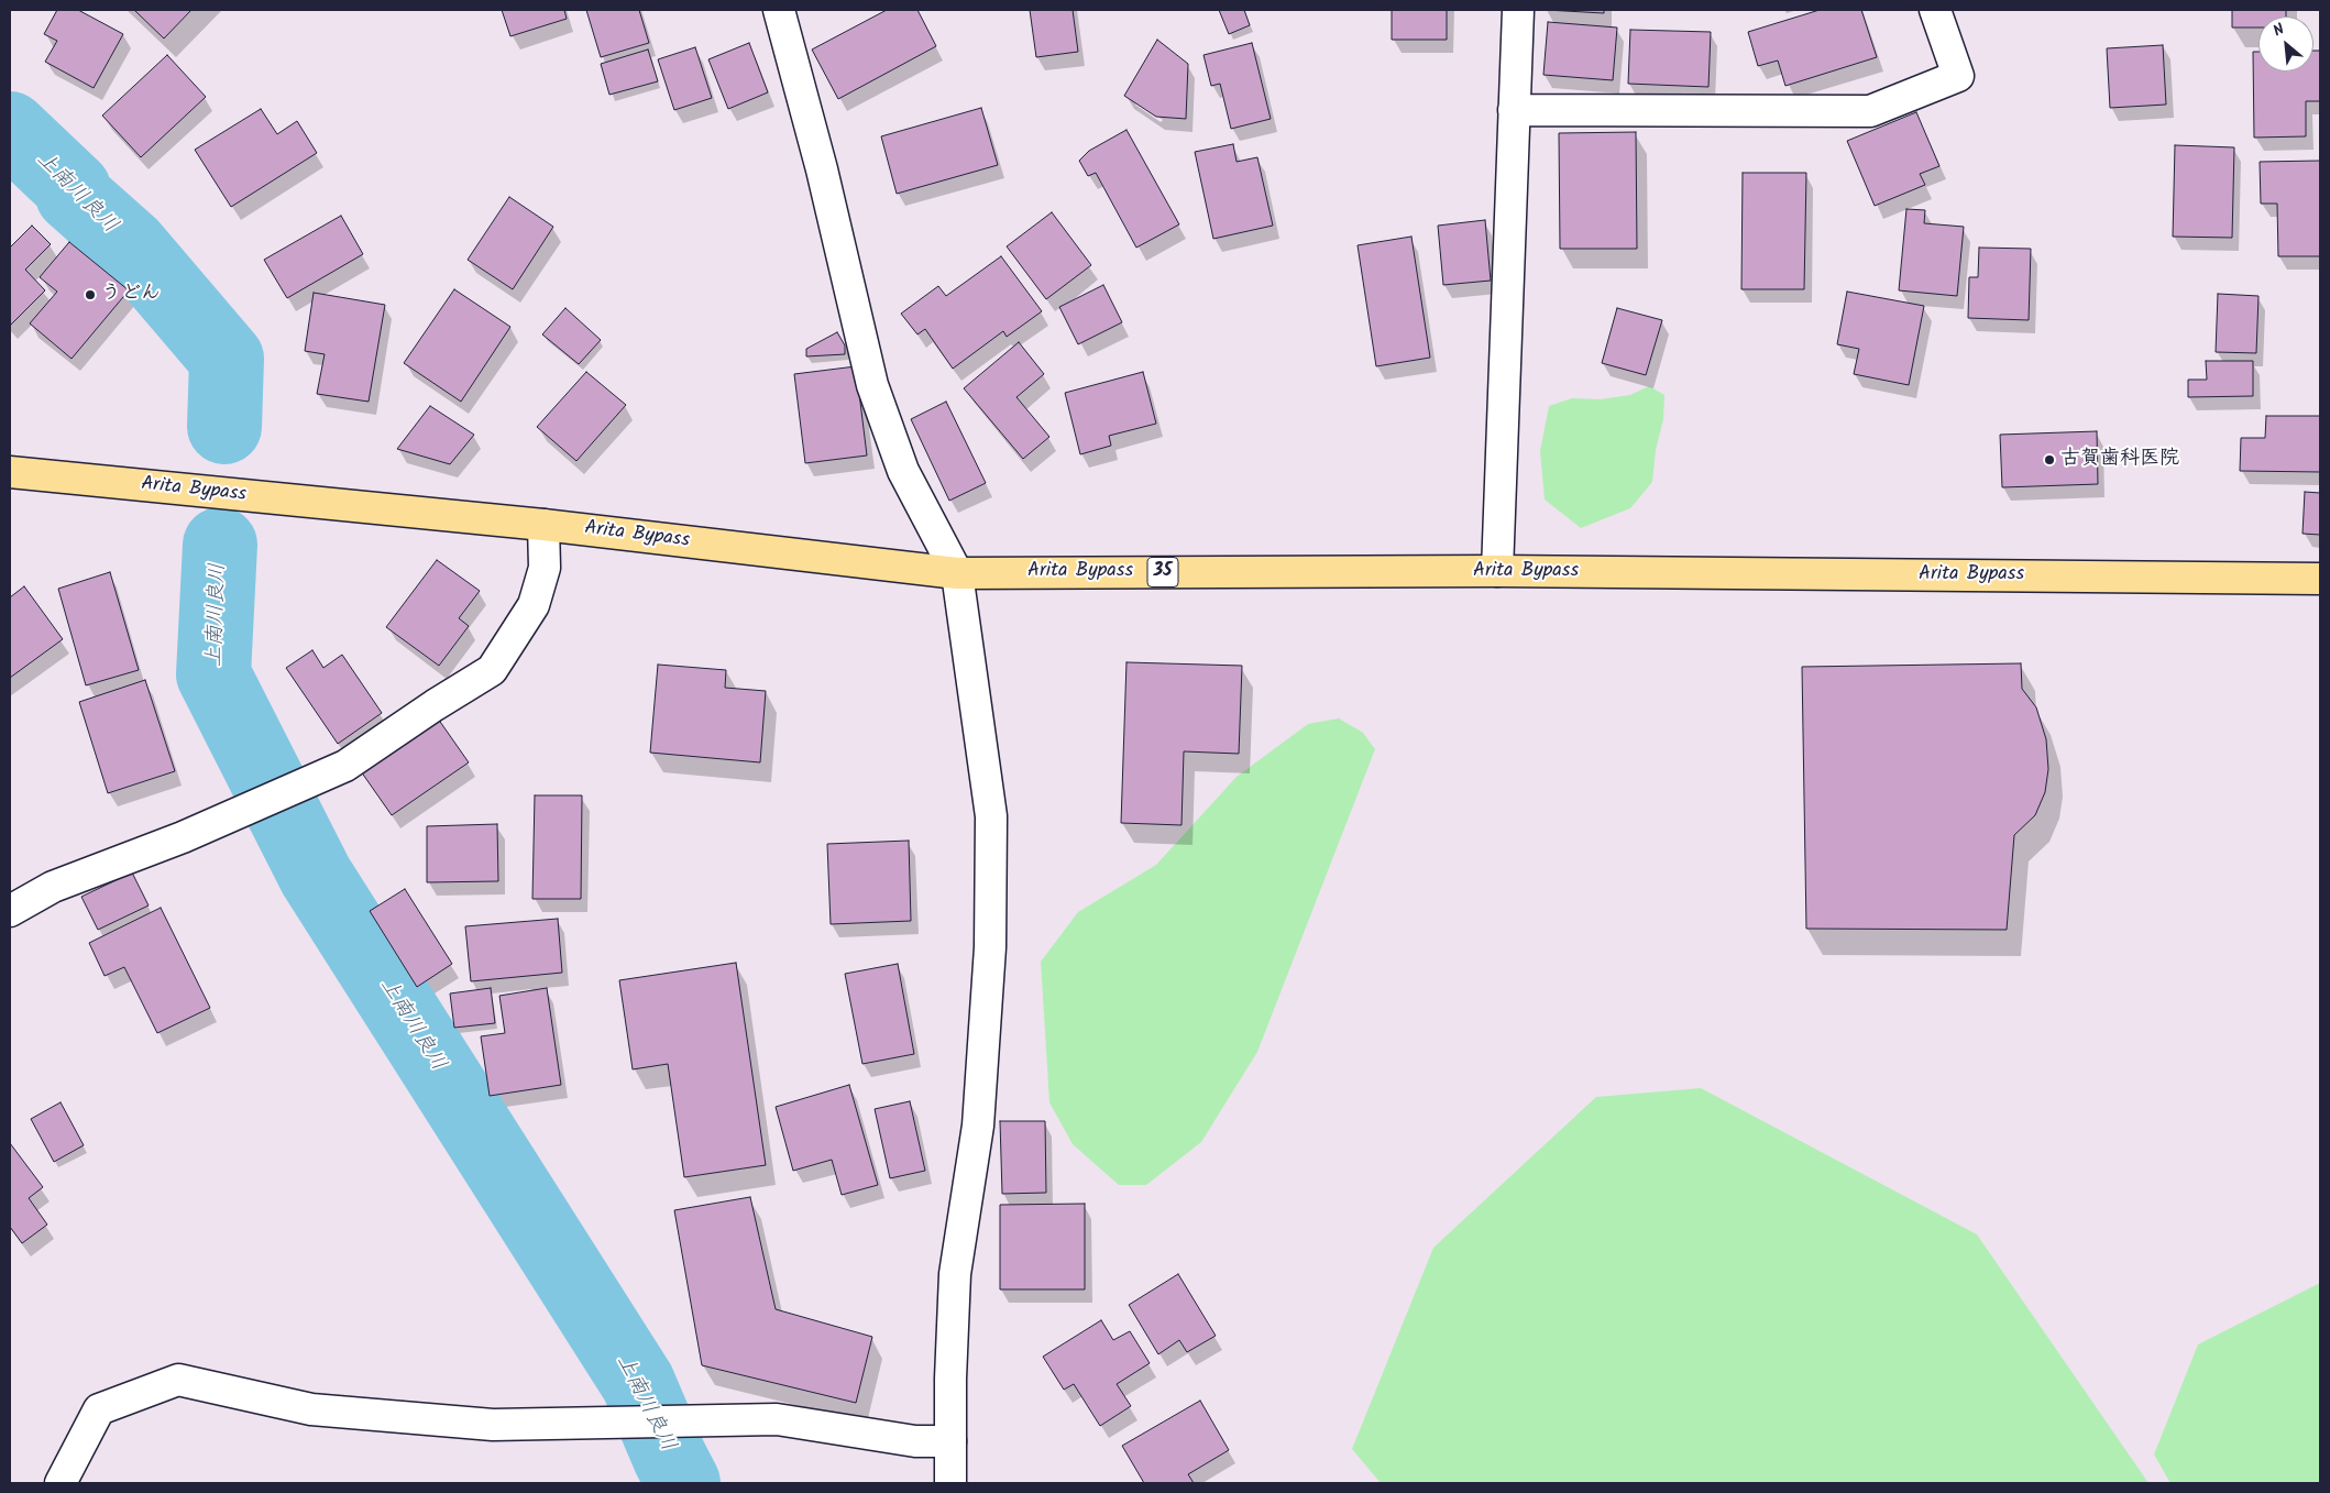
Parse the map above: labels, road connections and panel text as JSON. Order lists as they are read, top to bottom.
{
  "streets": {
    "highway": ["Arita Bypass", "35"]
  },
  "water": ["上南川良川"],
  "places": ["うどん", "古賀歯科医院"],
  "north": "top left"
}
